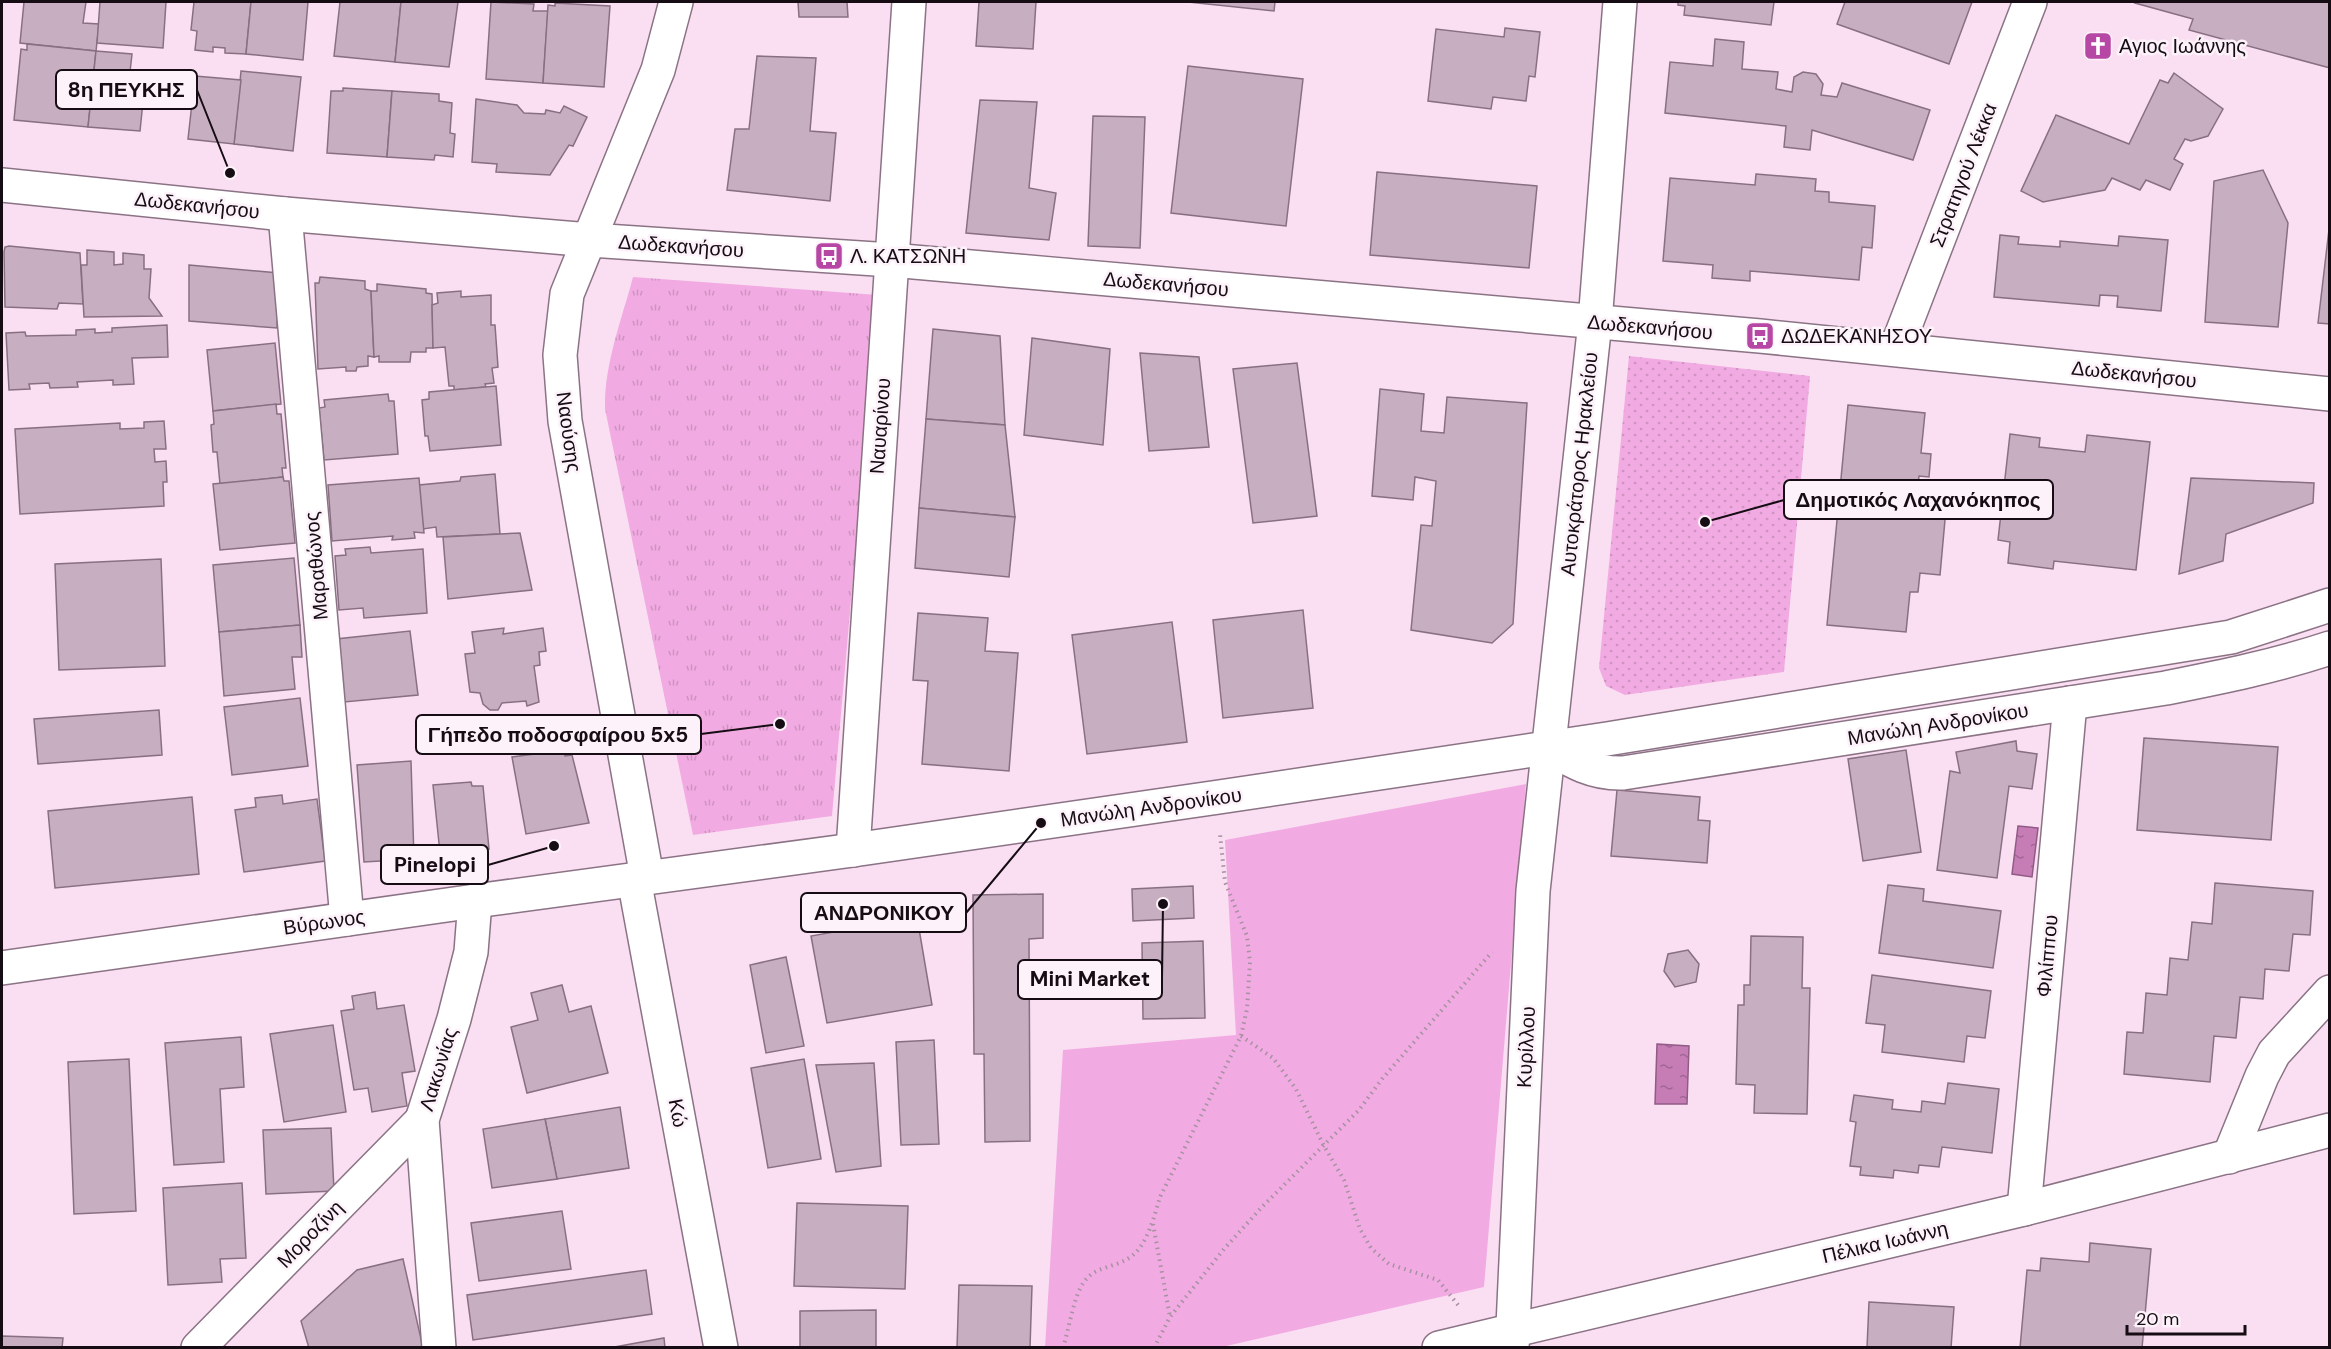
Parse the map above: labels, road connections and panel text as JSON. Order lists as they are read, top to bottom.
{
  "streets": {
    "street": [
      "Στρατηγού Λέκκα",
      "Δωδεκανήσου",
      "Ναυαρίνου",
      "Ναούσης",
      "Αυτοκράτορος Ηρακλείου",
      "Μαραθώνος",
      "Μανώλη Ανδρονίκου",
      "Βύρωνος",
      "Φιλίππου",
      "Κυρίλλου",
      "Λακωνίας",
      "Κώ",
      "Μοροζίνη",
      "Πέλικα Ιωάννη"
    ]
  },
  "crossings": [
    ["Στρατηγού Λέκκα", "Δωδεκανήσου"],
    ["Δωδεκανήσου", "Ναυαρίνου"],
    ["Δωδεκανήσου", "Ναούσης"],
    ["Δωδεκανήσου", "Αυτοκράτορος Ηρακλείου"],
    ["Δωδεκανήσου", "Μαραθώνος"],
    ["Ναυαρίνου", "Μανώλη Ανδρονίκου"],
    ["Ναούσης", "Μανώλη Ανδρονίκου"],
    ["Ναούσης", "Βύρωνος"],
    ["Ναούσης", "Κώ"],
    ["Αυτοκράτορος Ηρακλείου", "Μανώλη Ανδρονίκου"],
    ["Αυτοκράτορος Ηρακλείου", "Κυρίλλου"],
    ["Μαραθώνος", "Βύρωνος"],
    ["Μανώλη Ανδρονίκου", "Βύρωνος"],
    ["Μανώλη Ανδρονίκου", "Φιλίππου"],
    ["Μανώλη Ανδρονίκου", "Κυρίλλου"],
    ["Μανώλη Ανδρονίκου", "Κώ"],
    ["Βύρωνος", "Λακωνίας"],
    ["Βύρωνος", "Κώ"],
    ["Φιλίππου", "Πέλικα Ιωάννη"],
    ["Κυρίλλου", "Πέλικα Ιωάννη"],
    ["Λακωνίας", "Μοροζίνη"]
  ],
  "places": {
    "church": ["Αγιος Ιωάννης"],
    "other": [
      "8η ΠΕΥΚΗΣ",
      "Δημοτικός Λαχανόκηπος",
      "Γήπεδο ποδοσφαίρου 5x5",
      "ΑΝΔΡΟΝΙΚΟΥ",
      "Pinelopi",
      "Mini Market"
    ],
    "bus stop": ["Λ. ΚΑΤΣΩΝΗ", "ΔΩΔΕΚΑΝΗΣΟΥ"]
  },
  "scale_bar": "20 m"
}
